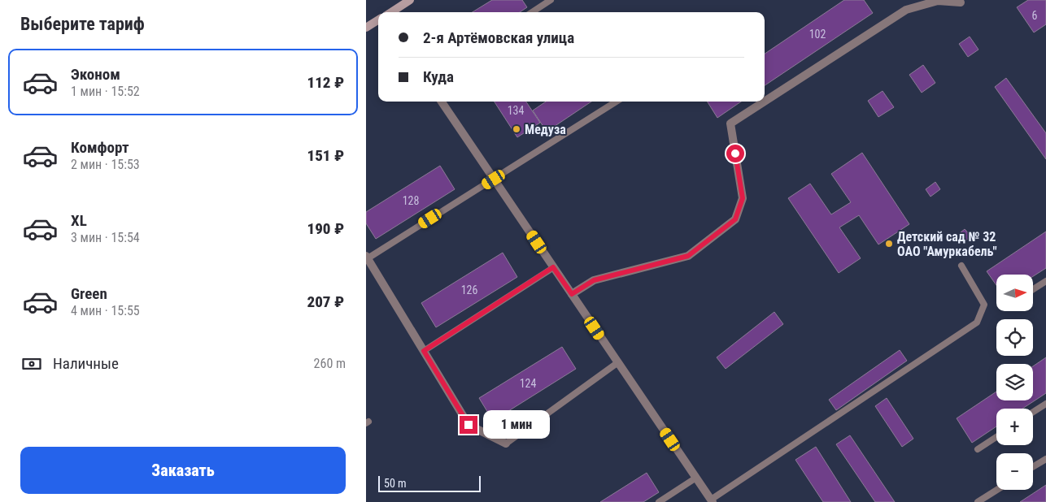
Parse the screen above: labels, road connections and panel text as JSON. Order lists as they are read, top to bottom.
{
  "places": ["Медуза", "Детский сад № 32 ОАО \"Амуркабель\""],
  "house_numbers": [
    "6",
    "102",
    "134",
    "128",
    "126",
    "124"
  ],
  "scale_bar": "50 m",
  "north": "right",
  "page": {
    "heading": "Выберите тариф",
    "banner": ["2-я Артёмовская улица", "Куда"],
    "list": [
      {
        "name": "Эконом",
        "note": "1 мин · 15:52",
        "value": "112 ₽"
      },
      {
        "name": "Комфорт",
        "note": "2 мин · 15:53",
        "value": "151 ₽"
      },
      {
        "name": "XL",
        "note": "3 мин · 15:54",
        "value": "190 ₽"
      },
      {
        "name": "Green",
        "note": "4 мин · 15:55",
        "value": "207 ₽"
      }
    ],
    "map_buttons": ["+", "−"],
    "pay": ["Наличные", "260 m"],
    "bubble": "1 мин",
    "buttons": "Заказать",
    "scale": "50 m"
  }
}
